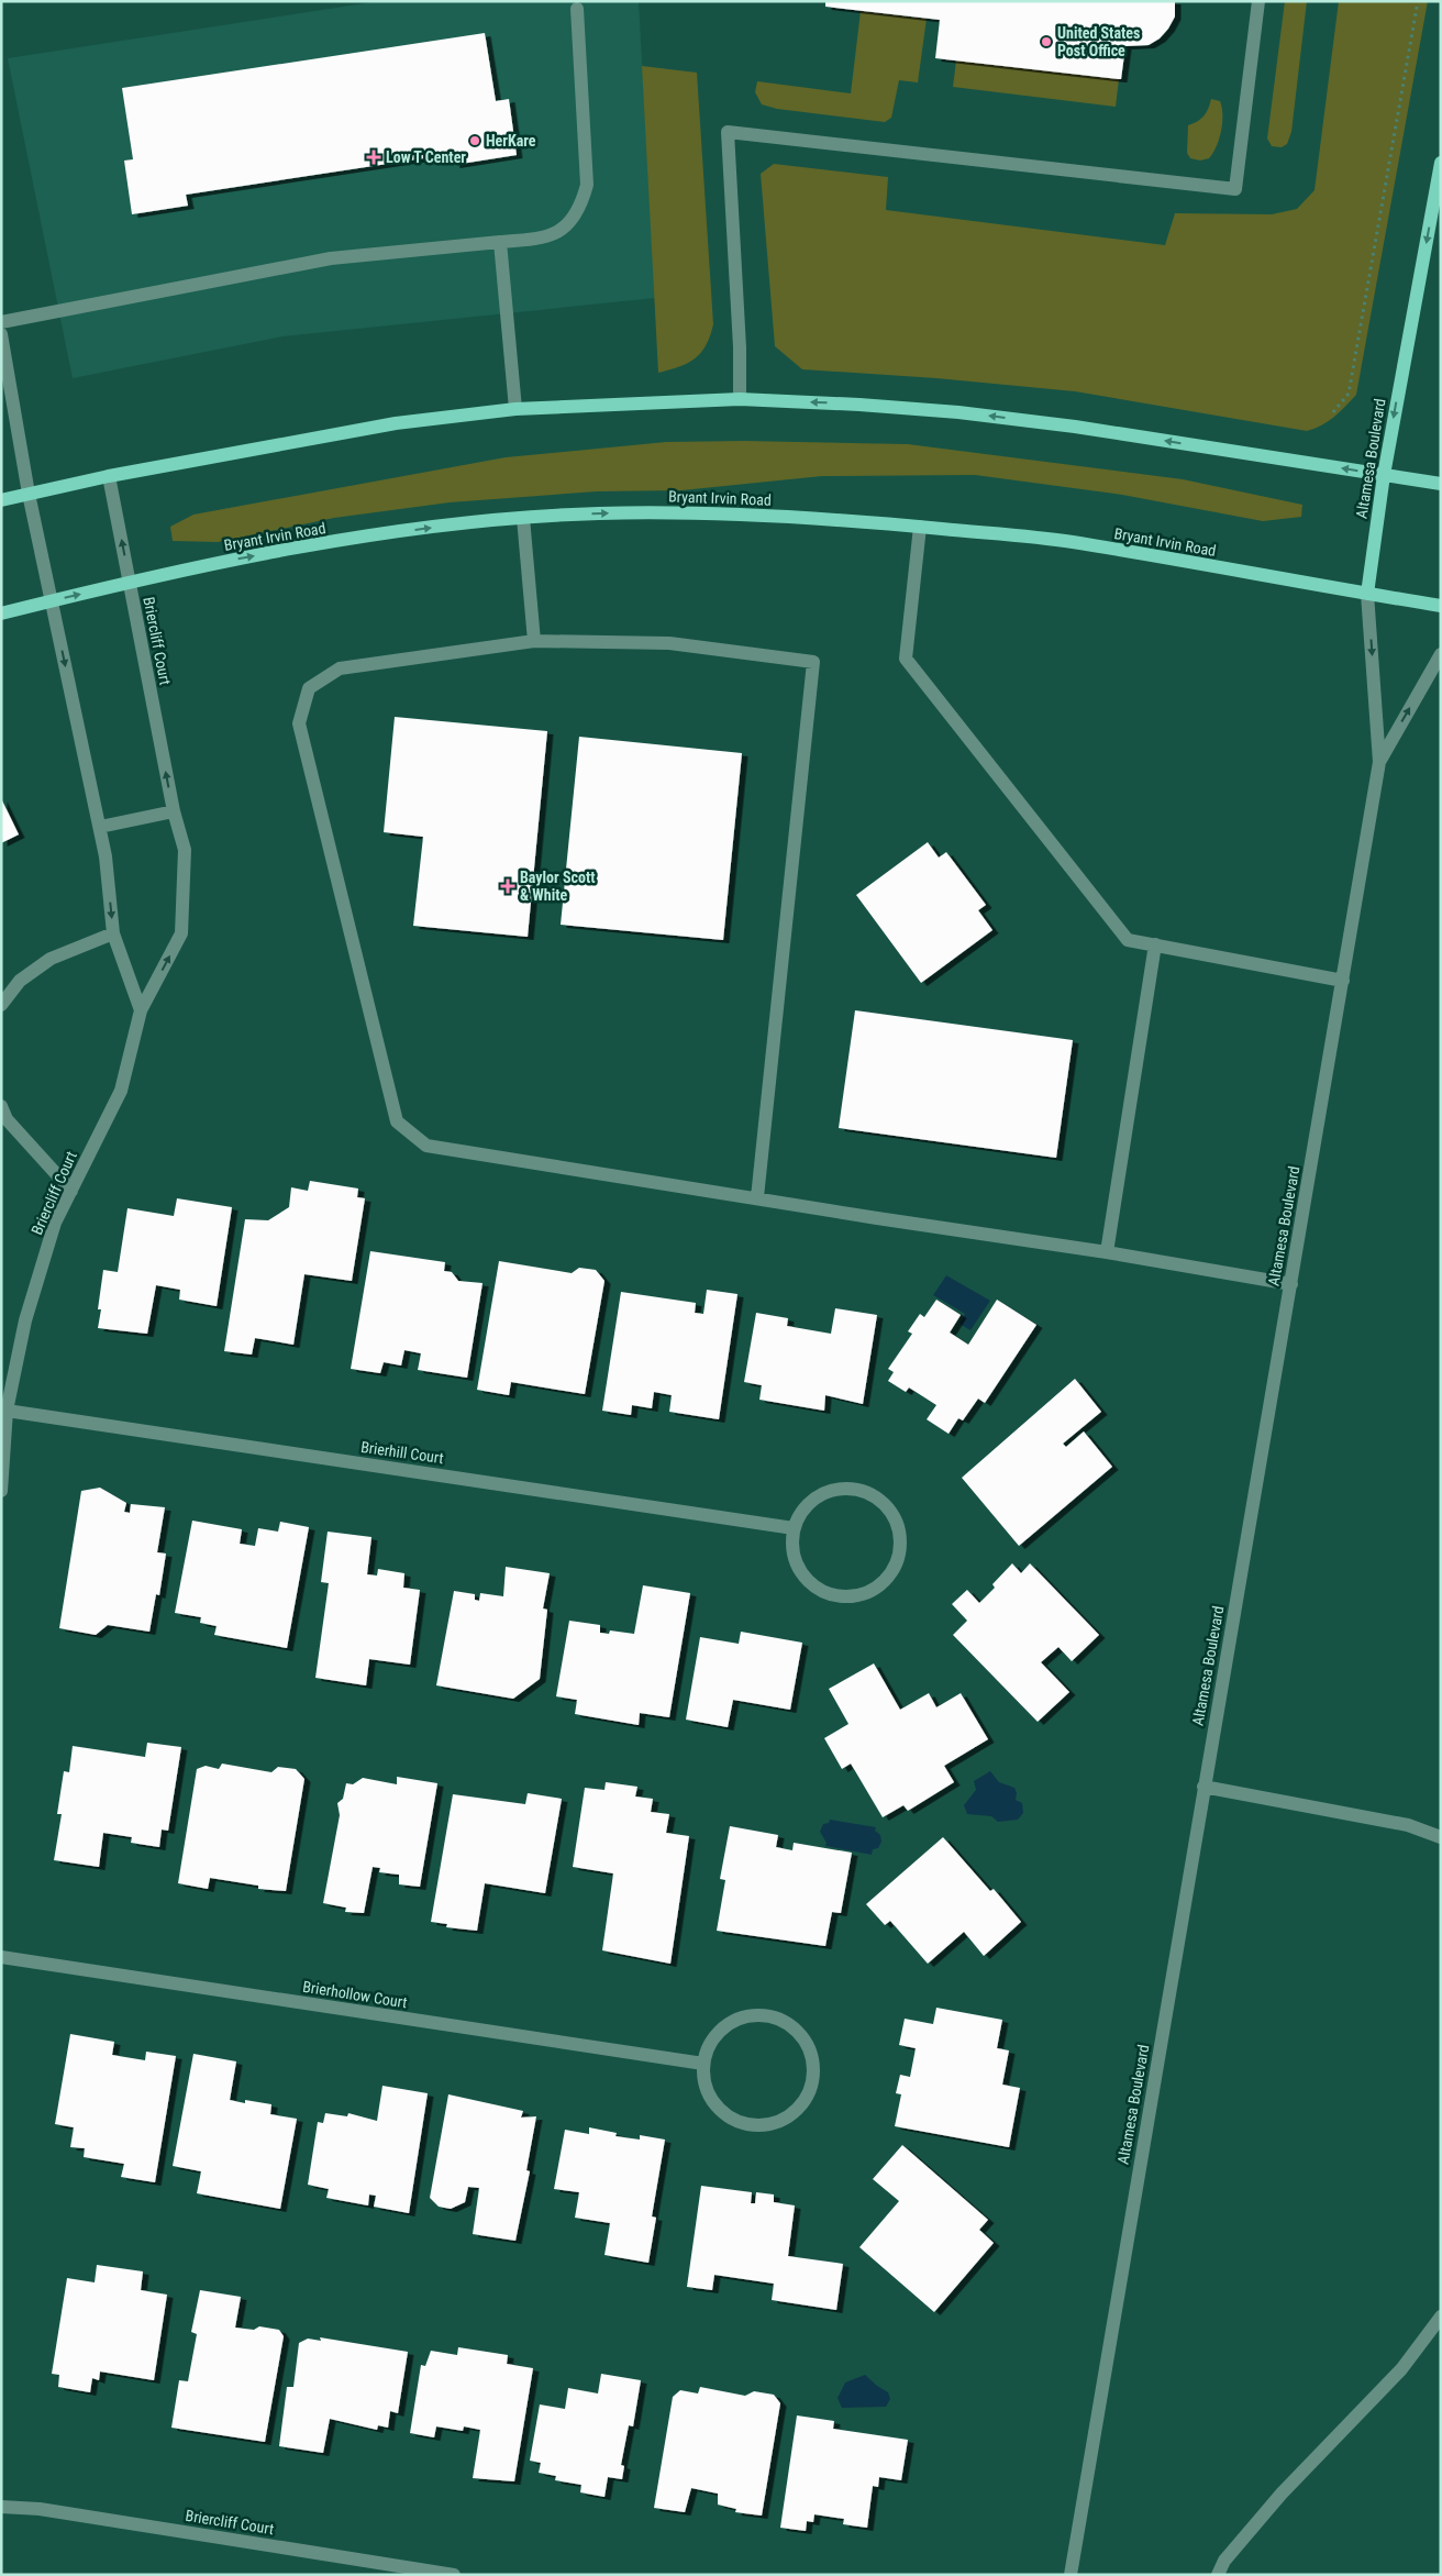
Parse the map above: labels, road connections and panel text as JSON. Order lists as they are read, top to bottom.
{
  "streets": {
    "main road": ["Altamesa Boulevard", "Bryant Irvin Road"],
    "street": ["Briercliff Court", "Brierhill Court", "Brierhollow Court"]
  },
  "crossings": [
    ["Altamesa Boulevard", "Bryant Irvin Road"],
    ["Bryant Irvin Road", "Briercliff Court"],
    ["Briercliff Court", "Brierhill Court"]
  ],
  "places": {
    "other": ["United States Post Office", "HerKare"],
    "health": ["Low T Center", "Baylor Scott & White"]
  }
}
